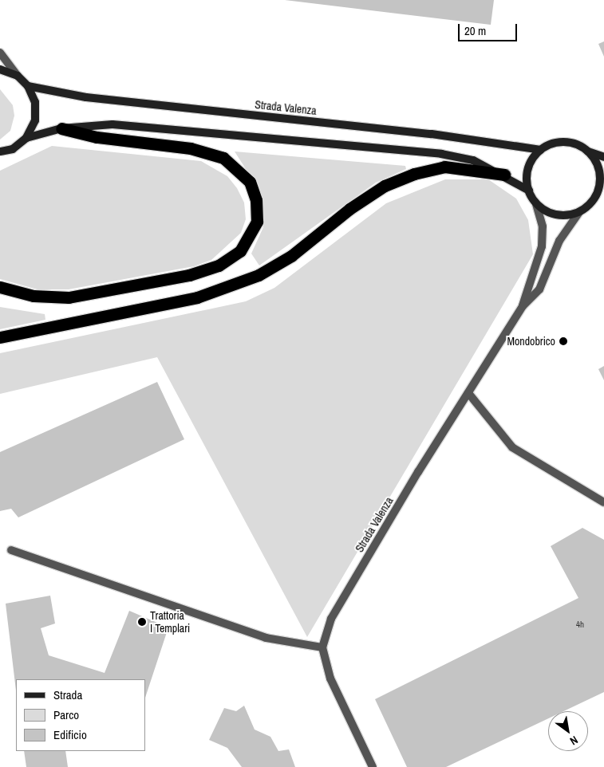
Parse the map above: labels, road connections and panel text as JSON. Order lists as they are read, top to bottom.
{
  "streets": {
    "main road": ["Strada Valenza"]
  },
  "places": ["Mondobrico", "Trattoria I Templari"],
  "house_numbers": ["4h"],
  "legend": ["Strada", "Parco", "Edificio"],
  "scale_bar": "20 m",
  "north": "bottom right"
}
